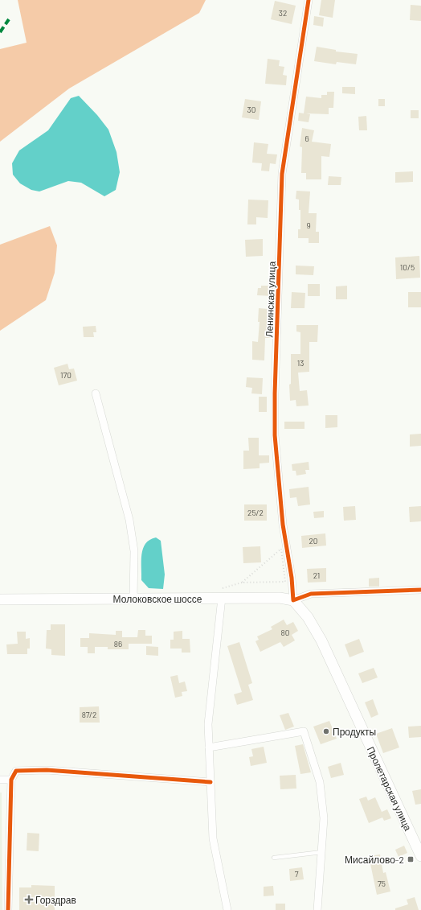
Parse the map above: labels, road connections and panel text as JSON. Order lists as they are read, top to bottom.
{
  "streets": {
    "main road": ["Молоковское шоссе", "Пролетарская улица"],
    "street": ["Ленинская улица"]
  },
  "crossings": [
    ["Ленинская улица", "Молоковское шоссе"],
    ["Ленинская улица", "Пролетарская улица"],
    ["Молоковское шоссе", "Пролетарская улица"]
  ],
  "places": {
    "other": ["Продукты"],
    "transit": ["Мисайлово-2"],
    "health": ["Горздрав"]
  },
  "house_numbers": [
    "32",
    "30",
    "6",
    "9",
    "10/5",
    "13",
    "170",
    "25/2",
    "20",
    "21",
    "80",
    "86",
    "87/2",
    "7",
    "75"
  ]
}
